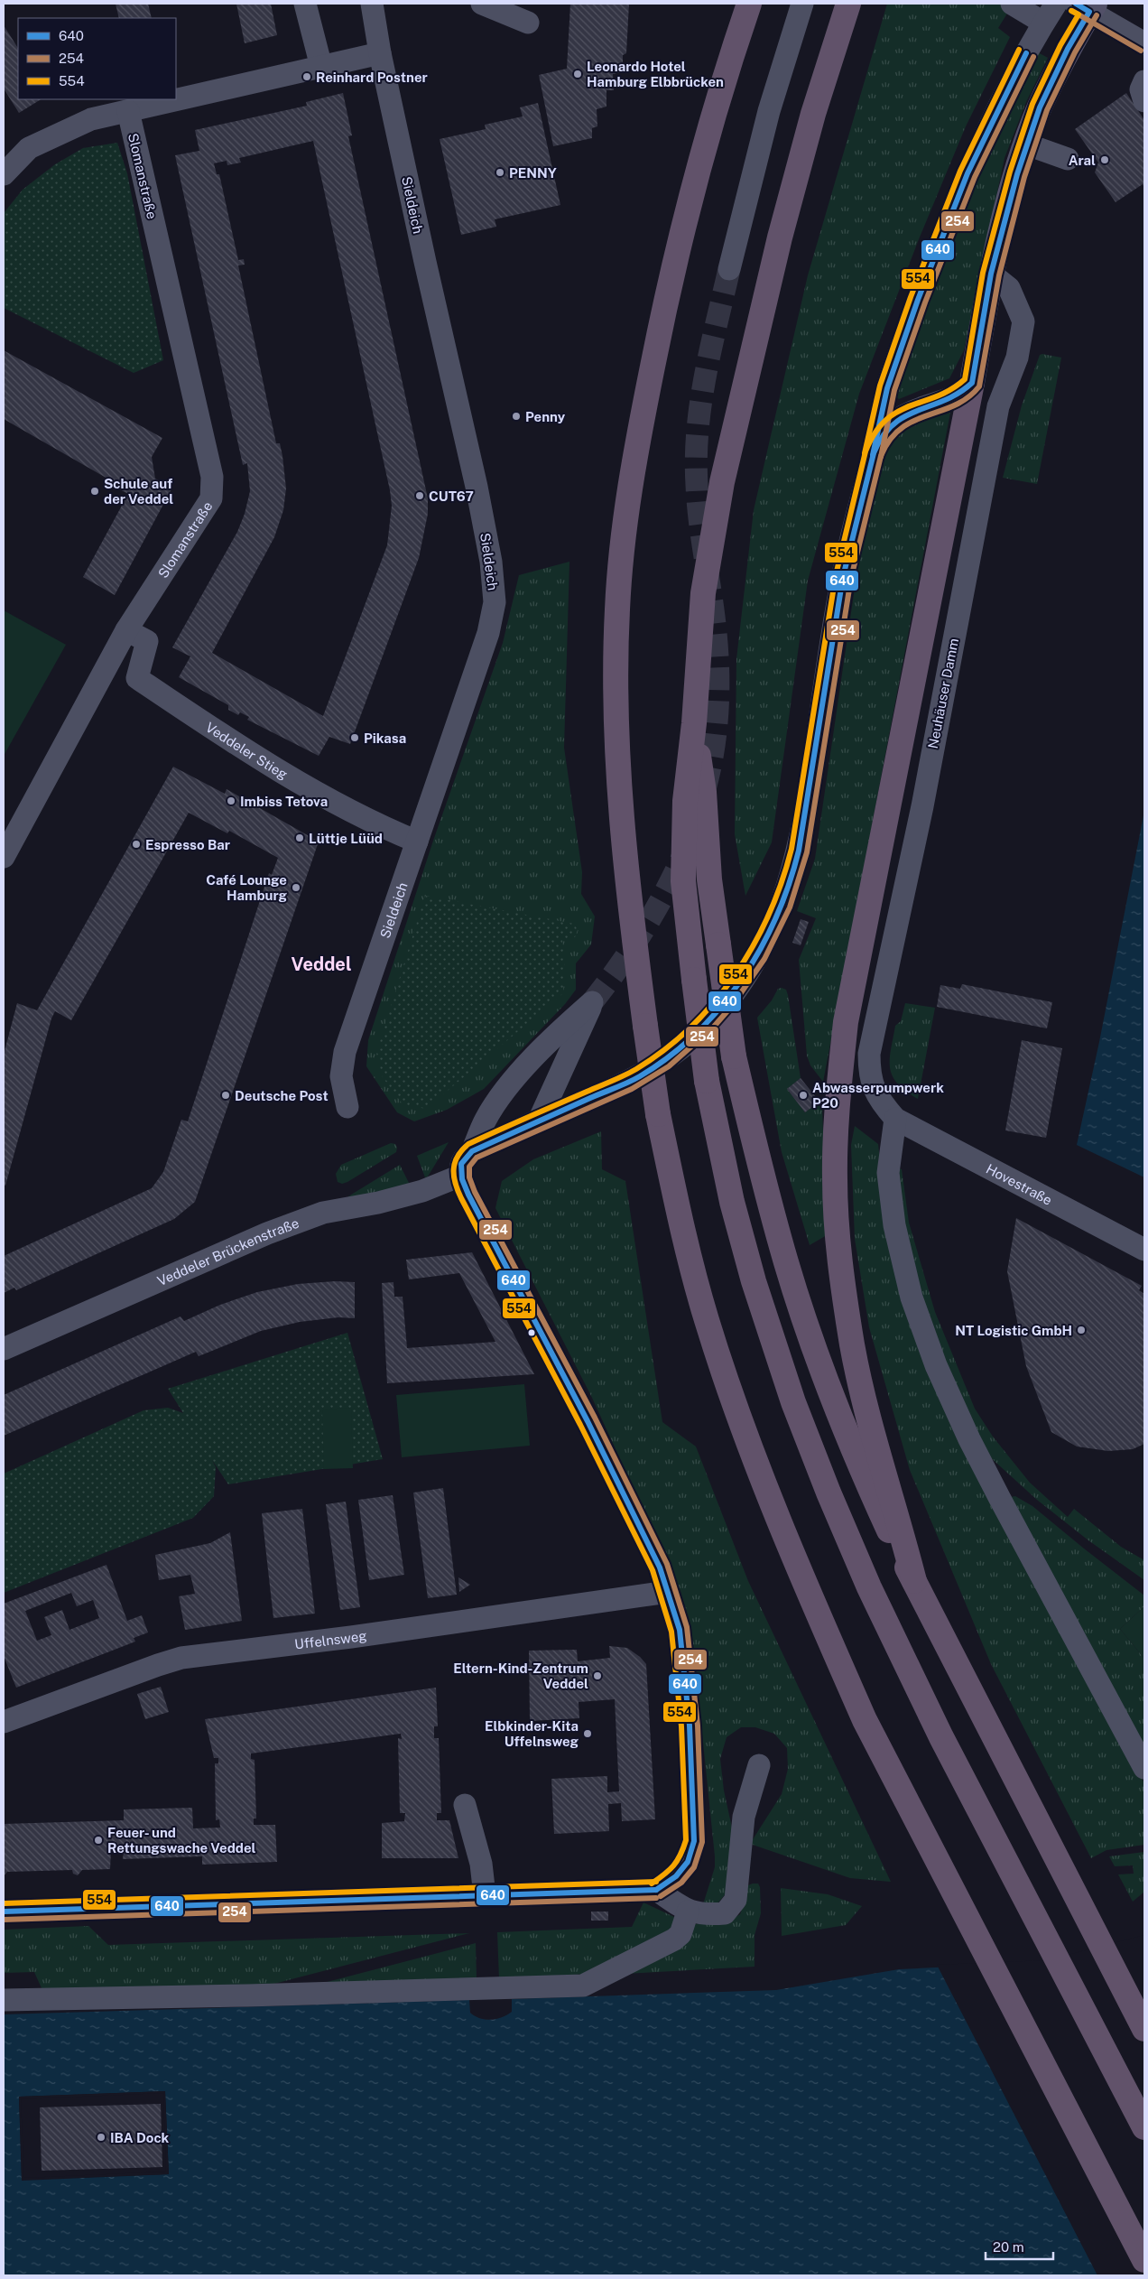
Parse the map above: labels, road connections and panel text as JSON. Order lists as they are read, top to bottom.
{
  "streets": {
    "street": [
      "Slomanstraße",
      "Sieldeich",
      "Neuhäuser Damm",
      "Veddeler Stieg",
      "Hovestraße",
      "Veddeler Brückenstraße",
      "Uffelnsweg"
    ]
  },
  "crossings": [
    ["Slomanstraße", "Veddeler Stieg"],
    ["Sieldeich", "Veddeler Stieg"],
    ["Neuhäuser Damm", "Hovestraße"]
  ],
  "districts": ["Veddel"],
  "places": [
    "Leonardo Hotel Hamburg Elbbrücken",
    "Reinhard Postner",
    "Aral",
    "PENNY",
    "Penny",
    "Schule auf der Veddel",
    "CUT67",
    "Pikasa",
    "Imbiss Tetova",
    "Lüttje Lüüd",
    "Espresso Bar",
    "Café Lounge Hamburg",
    "Deutsche Post",
    "Abwasserpumpwerk P20",
    "NT Logistic GmbH",
    "Eltern-Kind-Zentrum Veddel",
    "Elbkinder-Kita Uffelnsweg",
    "Feuer- und Rettungswache Veddel",
    "IBA Dock"
  ],
  "lines": ["transit line 640", "transit line 254", "transit line 554"],
  "legend": ["640", "254", "554"],
  "scale_bar": "20 m"
}
